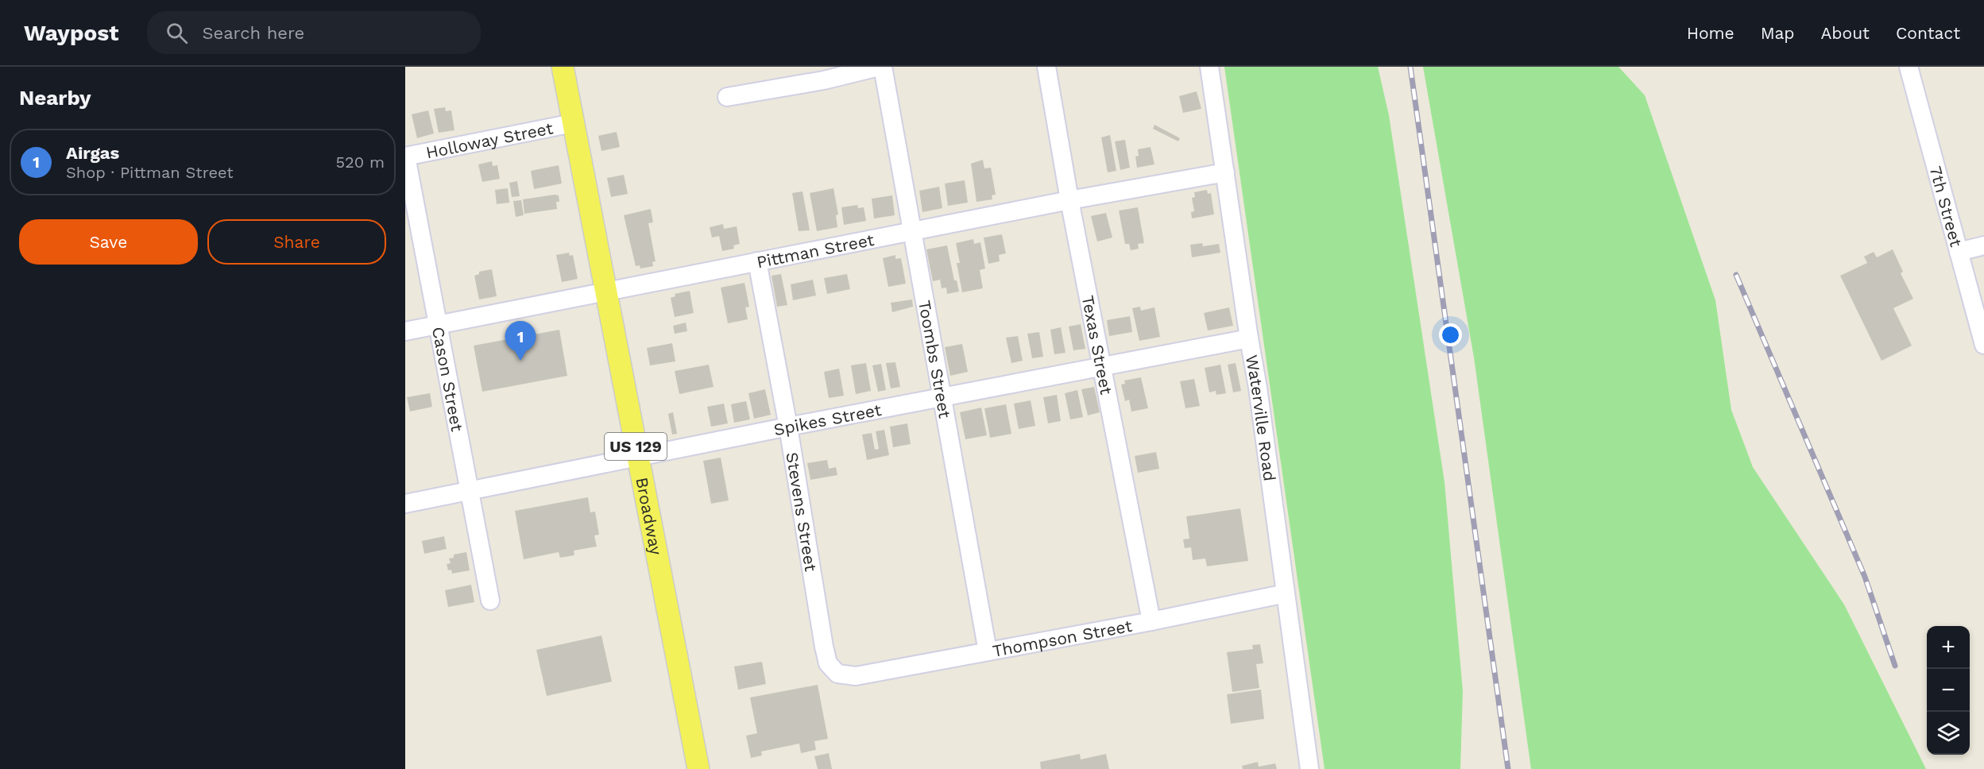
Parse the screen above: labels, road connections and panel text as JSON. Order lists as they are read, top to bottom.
{
  "streets": {
    "main road": ["US 129", "Broadway"],
    "street": [
      "Holloway Street",
      "7th Street",
      "Pittman Street",
      "Texas Street",
      "Toombs Street",
      "Cason Street",
      "Waterville Road",
      "Spikes Street",
      "Stevens Street",
      "Thompson Street"
    ]
  },
  "crossings": [
    ["Holloway Street", "Cason Street"],
    ["Holloway Street", "US 129"],
    ["Holloway Street", "Broadway"],
    ["Pittman Street", "Texas Street"],
    ["Pittman Street", "Toombs Street"],
    ["Pittman Street", "Cason Street"],
    ["Pittman Street", "Waterville Road"],
    ["Pittman Street", "Stevens Street"],
    ["Pittman Street", "Broadway"],
    ["Texas Street", "Spikes Street"],
    ["Texas Street", "Thompson Street"],
    ["Toombs Street", "Spikes Street"],
    ["Toombs Street", "Thompson Street"],
    ["Cason Street", "Spikes Street"],
    ["Waterville Road", "Spikes Street"],
    ["Waterville Road", "Thompson Street"],
    ["Spikes Street", "Stevens Street"],
    ["Spikes Street", "Broadway"],
    ["US 129", "Broadway"],
    ["Stevens Street", "Thompson Street"]
  ],
  "page": {
    "header": "Waypost",
    "search": "Search here",
    "nav": [
      "Home",
      "Map",
      "About",
      "Contact"
    ],
    "heading": "Nearby",
    "list": [
      {
        "mark": "1",
        "name": "Airgas",
        "note": "Shop · Pittman Street",
        "value": "520 m"
      }
    ],
    "buttons": ["Save", "Share"],
    "pins": "1",
    "map_buttons": ["+", "−"]
  }
}
